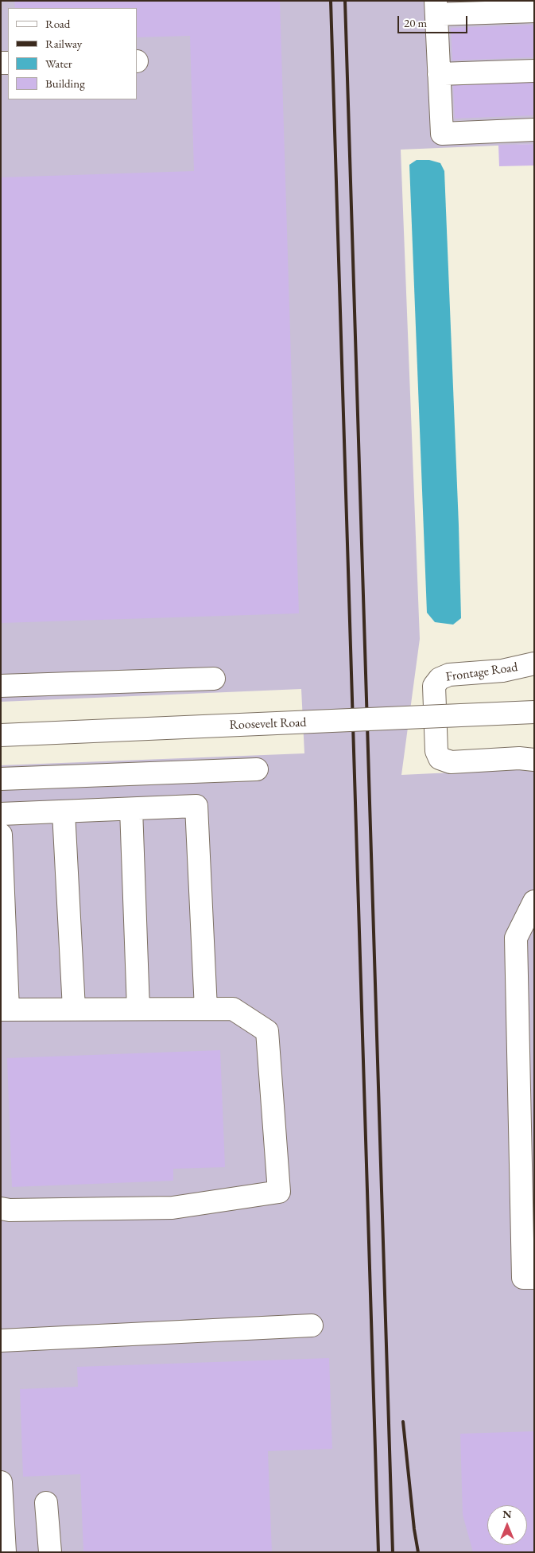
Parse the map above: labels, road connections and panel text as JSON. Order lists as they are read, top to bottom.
{
  "streets": {
    "main road": ["Frontage Road", "Roosevelt Road"]
  },
  "legend": [
    "Road",
    "Railway",
    "Water",
    "Building"
  ],
  "scale_bar": "20 m",
  "north": "top"
}
